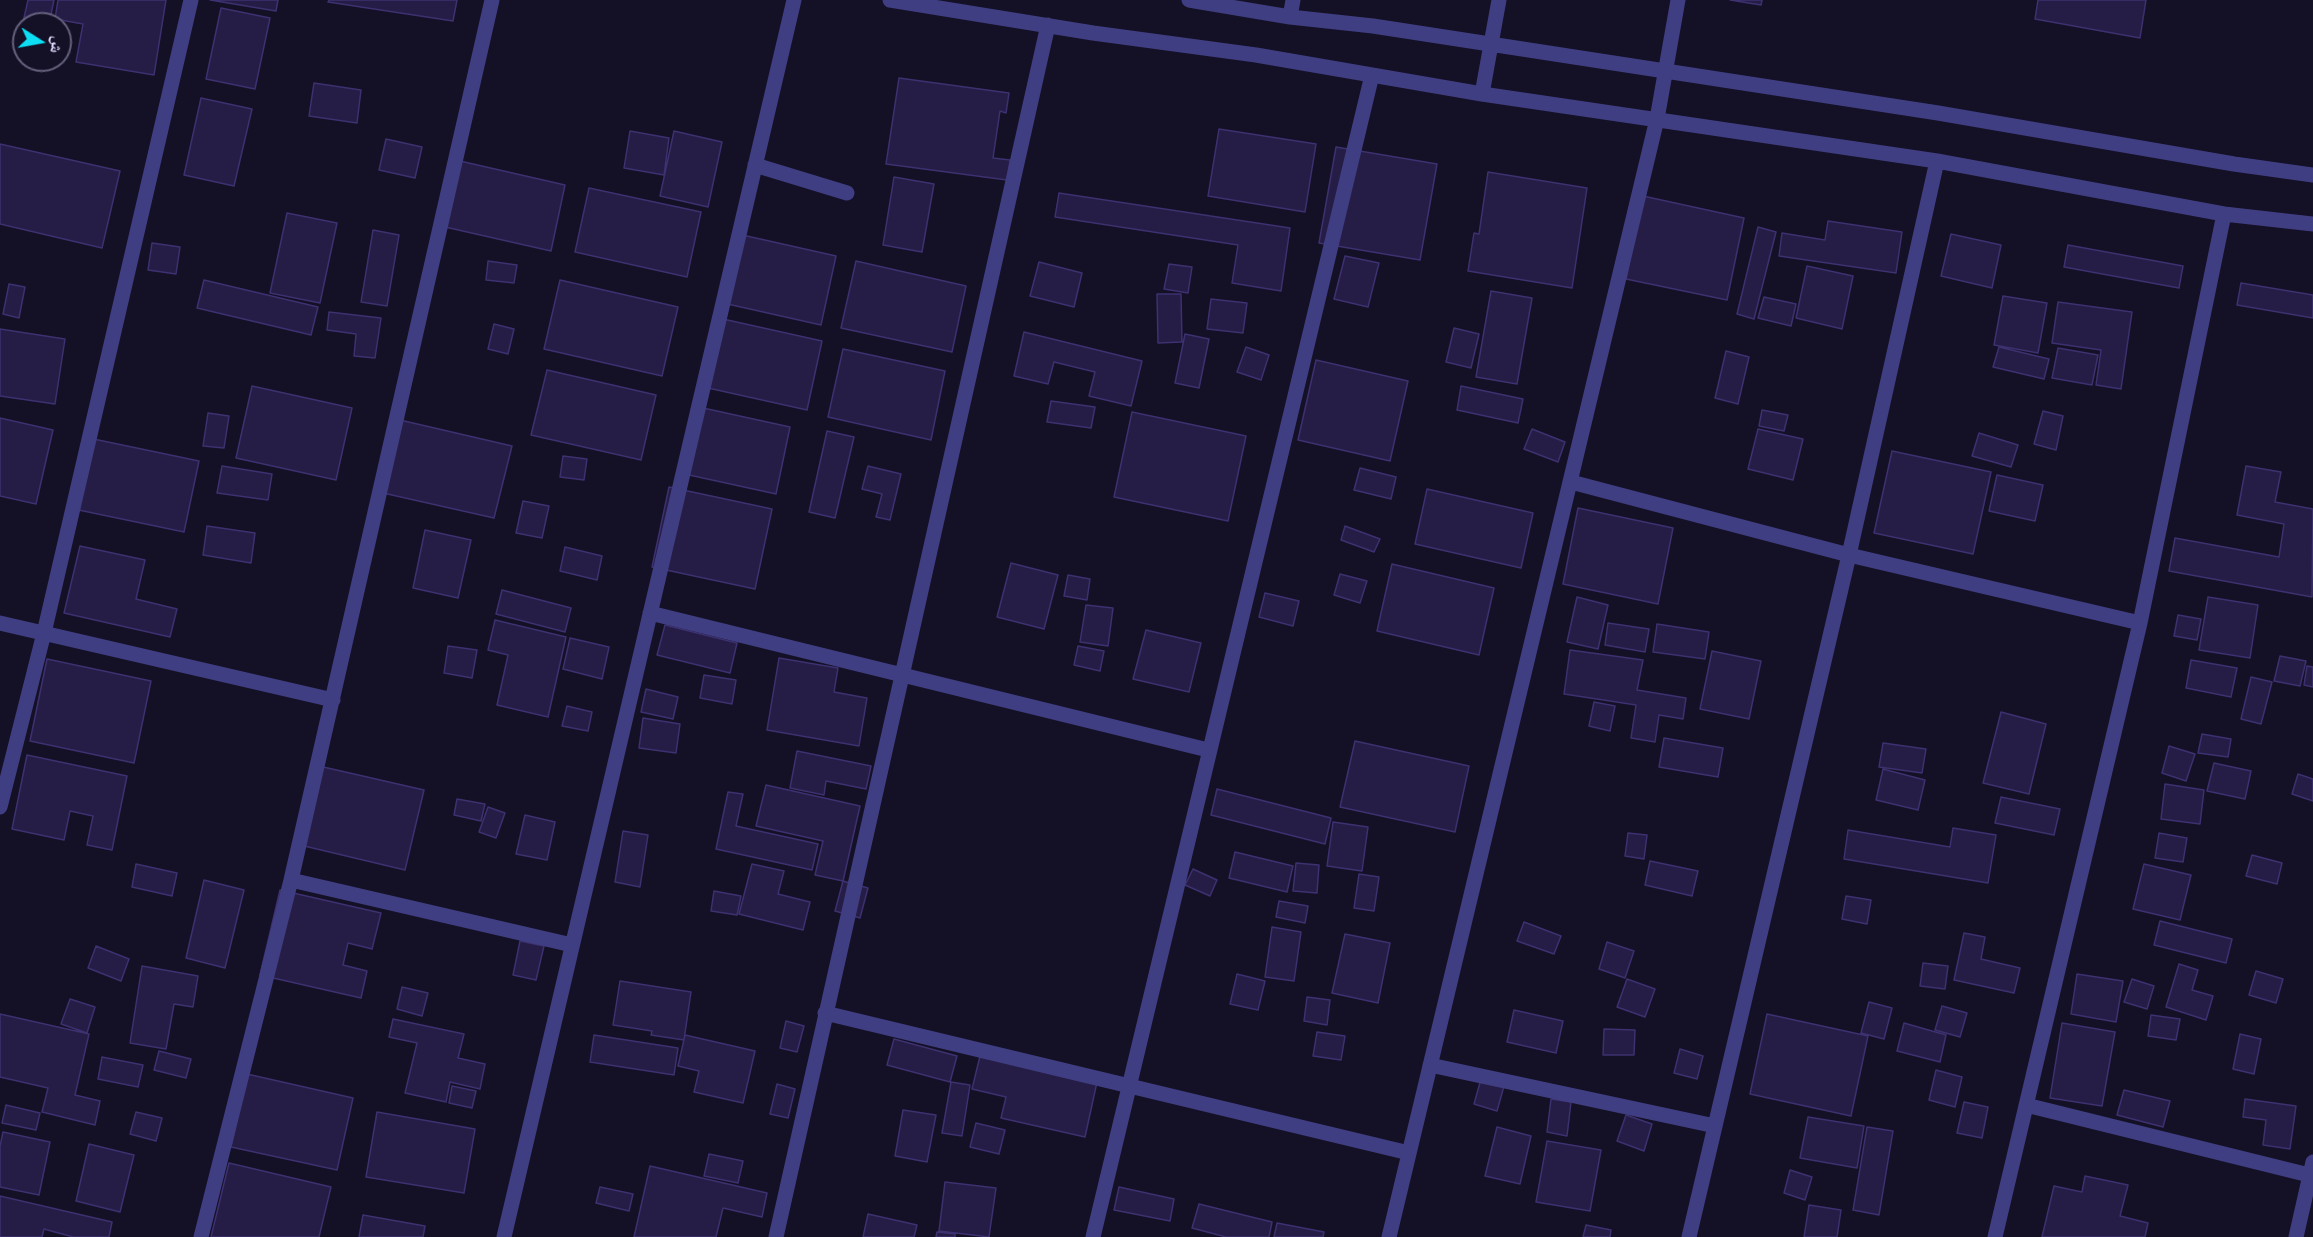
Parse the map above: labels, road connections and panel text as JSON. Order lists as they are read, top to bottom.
{
  "north": "right"
}
